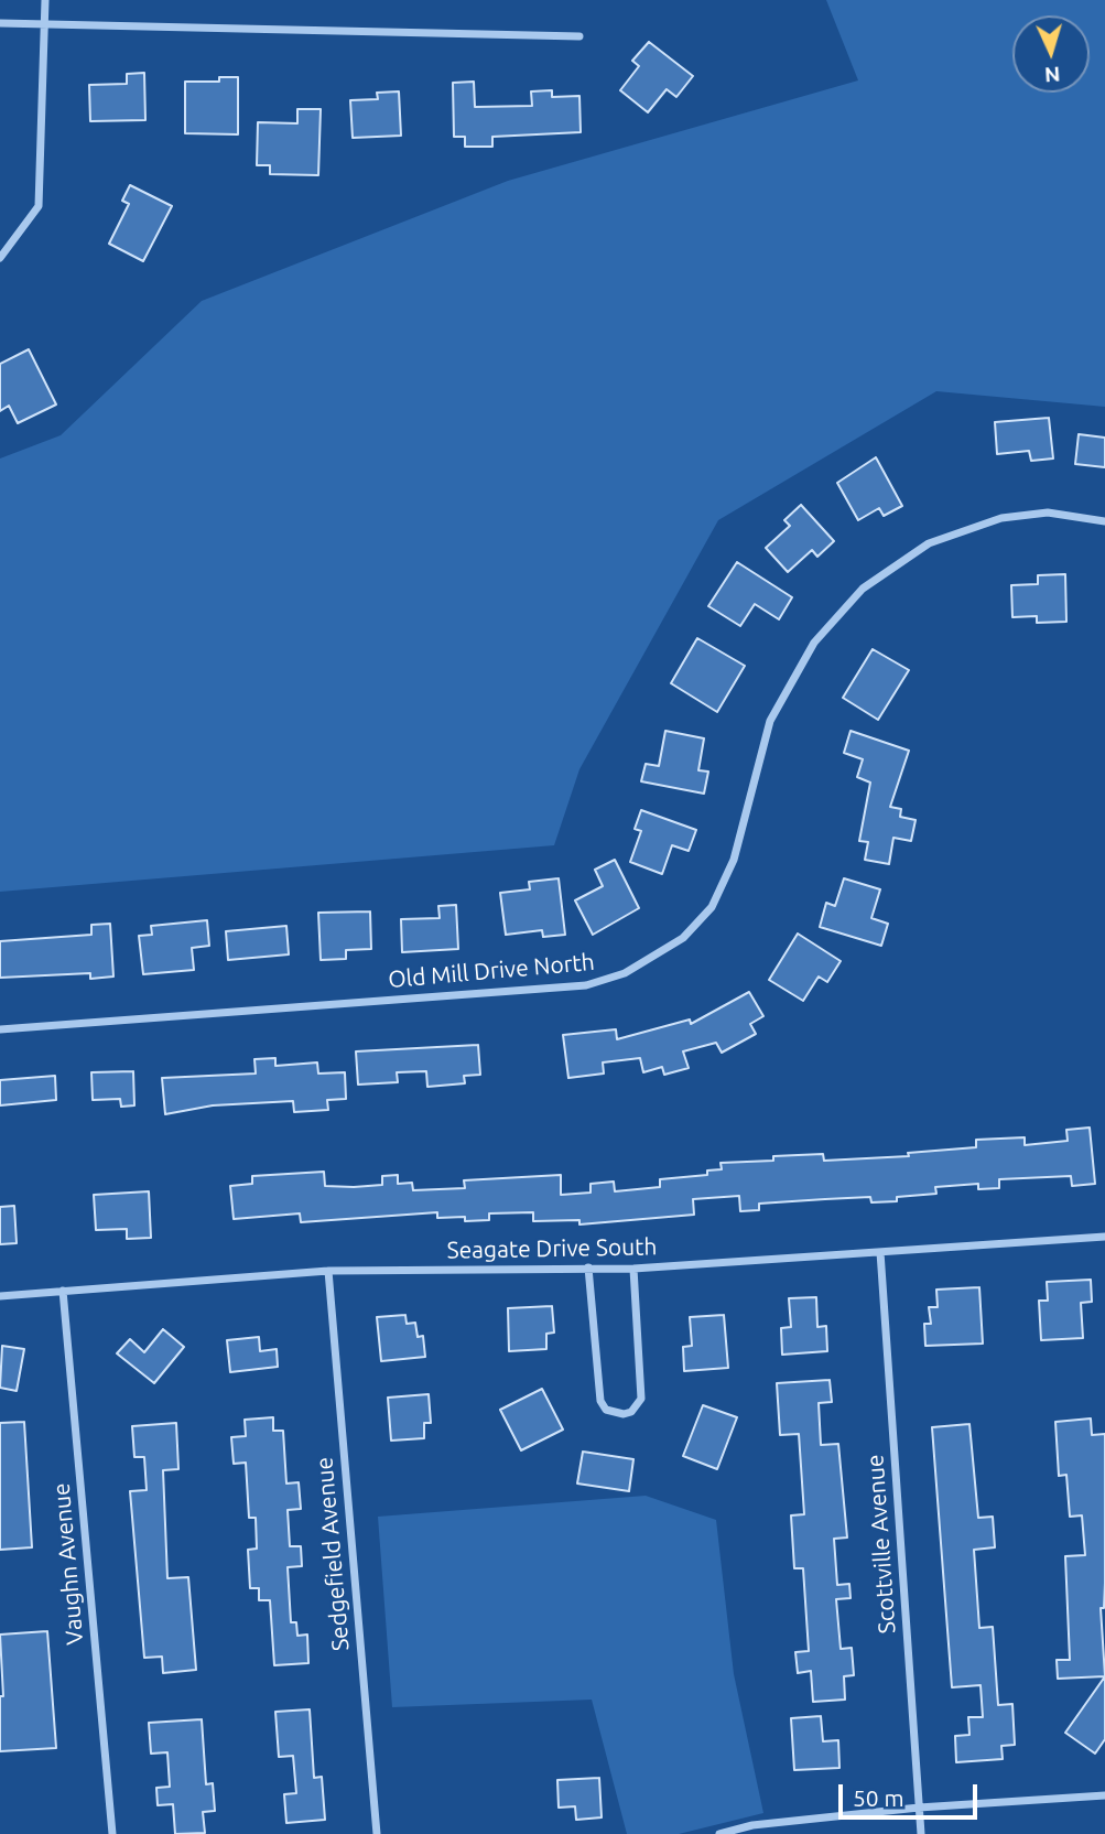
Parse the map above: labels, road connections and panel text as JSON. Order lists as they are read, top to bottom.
{
  "streets": {
    "street": [
      "Old Mill Drive North",
      "Seagate Drive South",
      "Scottville Avenue",
      "Sedgefield Avenue",
      "Vaughn Avenue"
    ]
  },
  "crossings": [
    ["Seagate Drive South", "Scottville Avenue"],
    ["Seagate Drive South", "Sedgefield Avenue"],
    ["Seagate Drive South", "Vaughn Avenue"]
  ],
  "scale_bar": "50 m",
  "north": "bottom"
}
